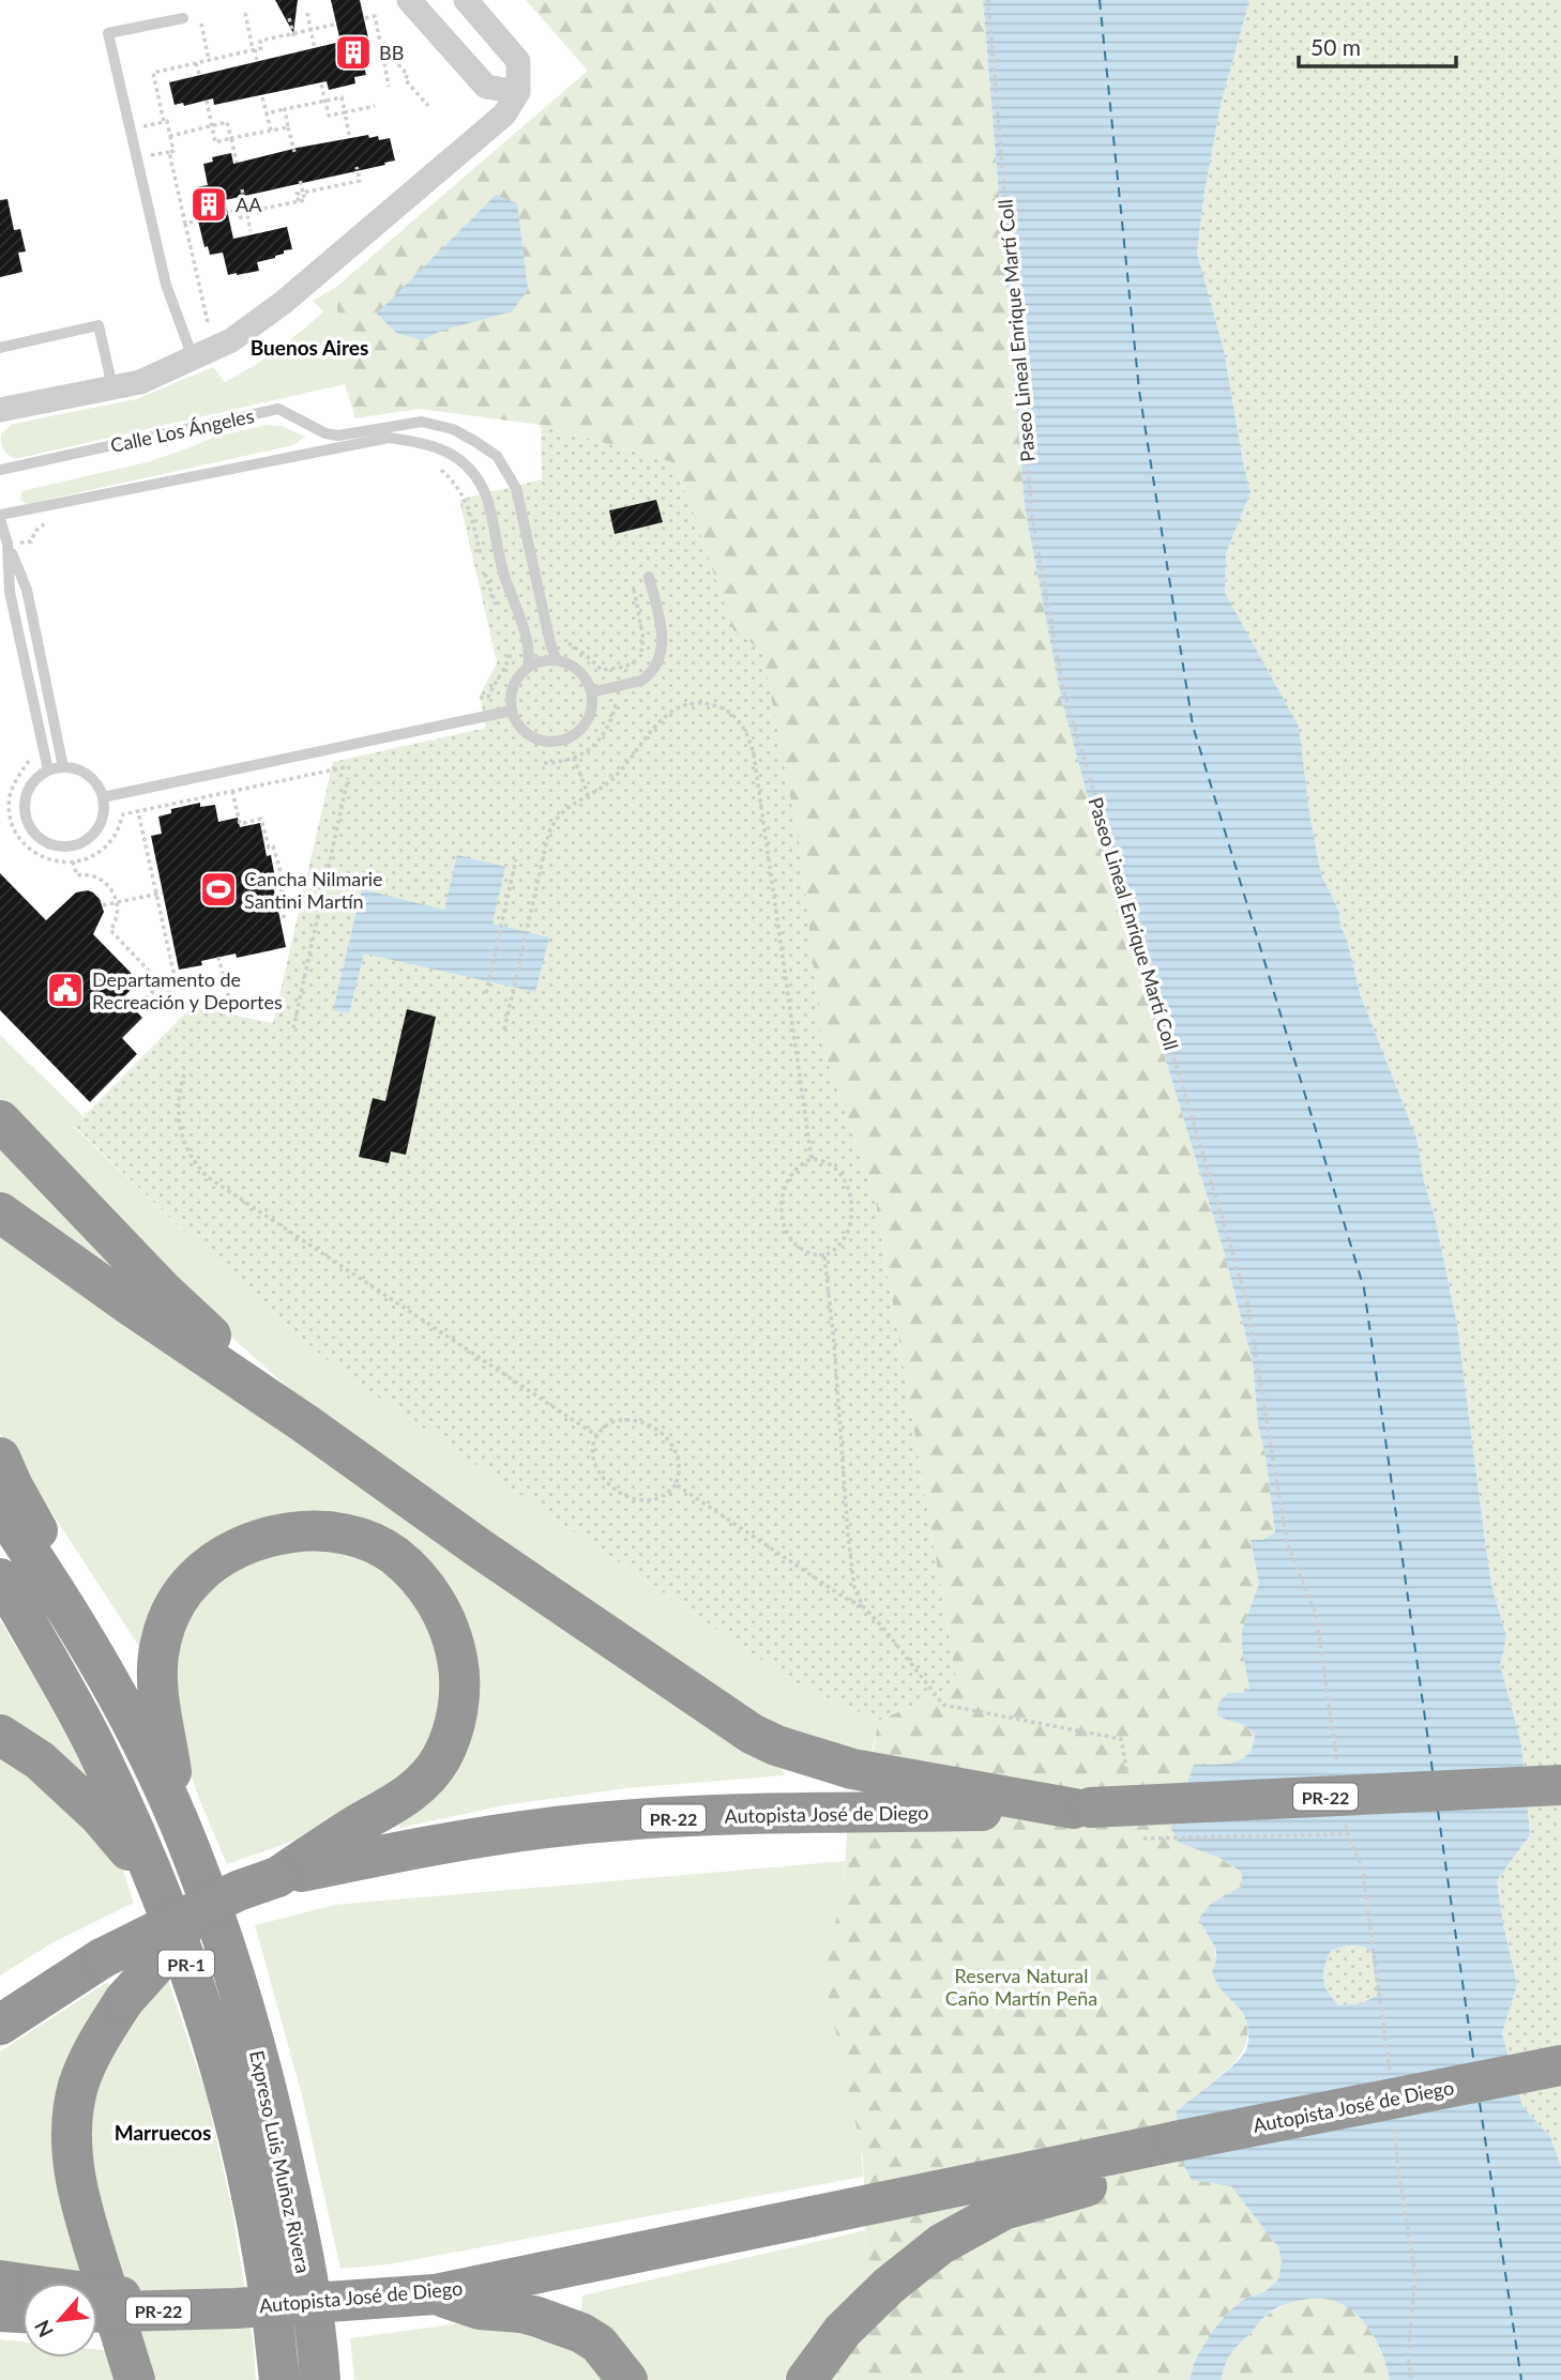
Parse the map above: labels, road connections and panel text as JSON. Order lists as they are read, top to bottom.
{
  "streets": {
    "highway": [
      "PR-22",
      "Autopista José de Diego",
      "PR-1",
      "Expreso Luis Muñoz Rivera"
    ],
    "lane": ["Calle Los Ángeles"],
    "path": ["Paseo Lineal Enrique Martí Coll"]
  },
  "districts": ["Buenos Aires", "Marruecos"],
  "parks": ["Reserva Natural Caño Martín Peña"],
  "places": {
    "building": ["BB", "AA"],
    "sports": ["Cancha Nilmarie Santini Martín"],
    "public building": ["Departamento de Recreación y Deportes"]
  },
  "scale_bar": "50 m",
  "north": "bottom left"
}
